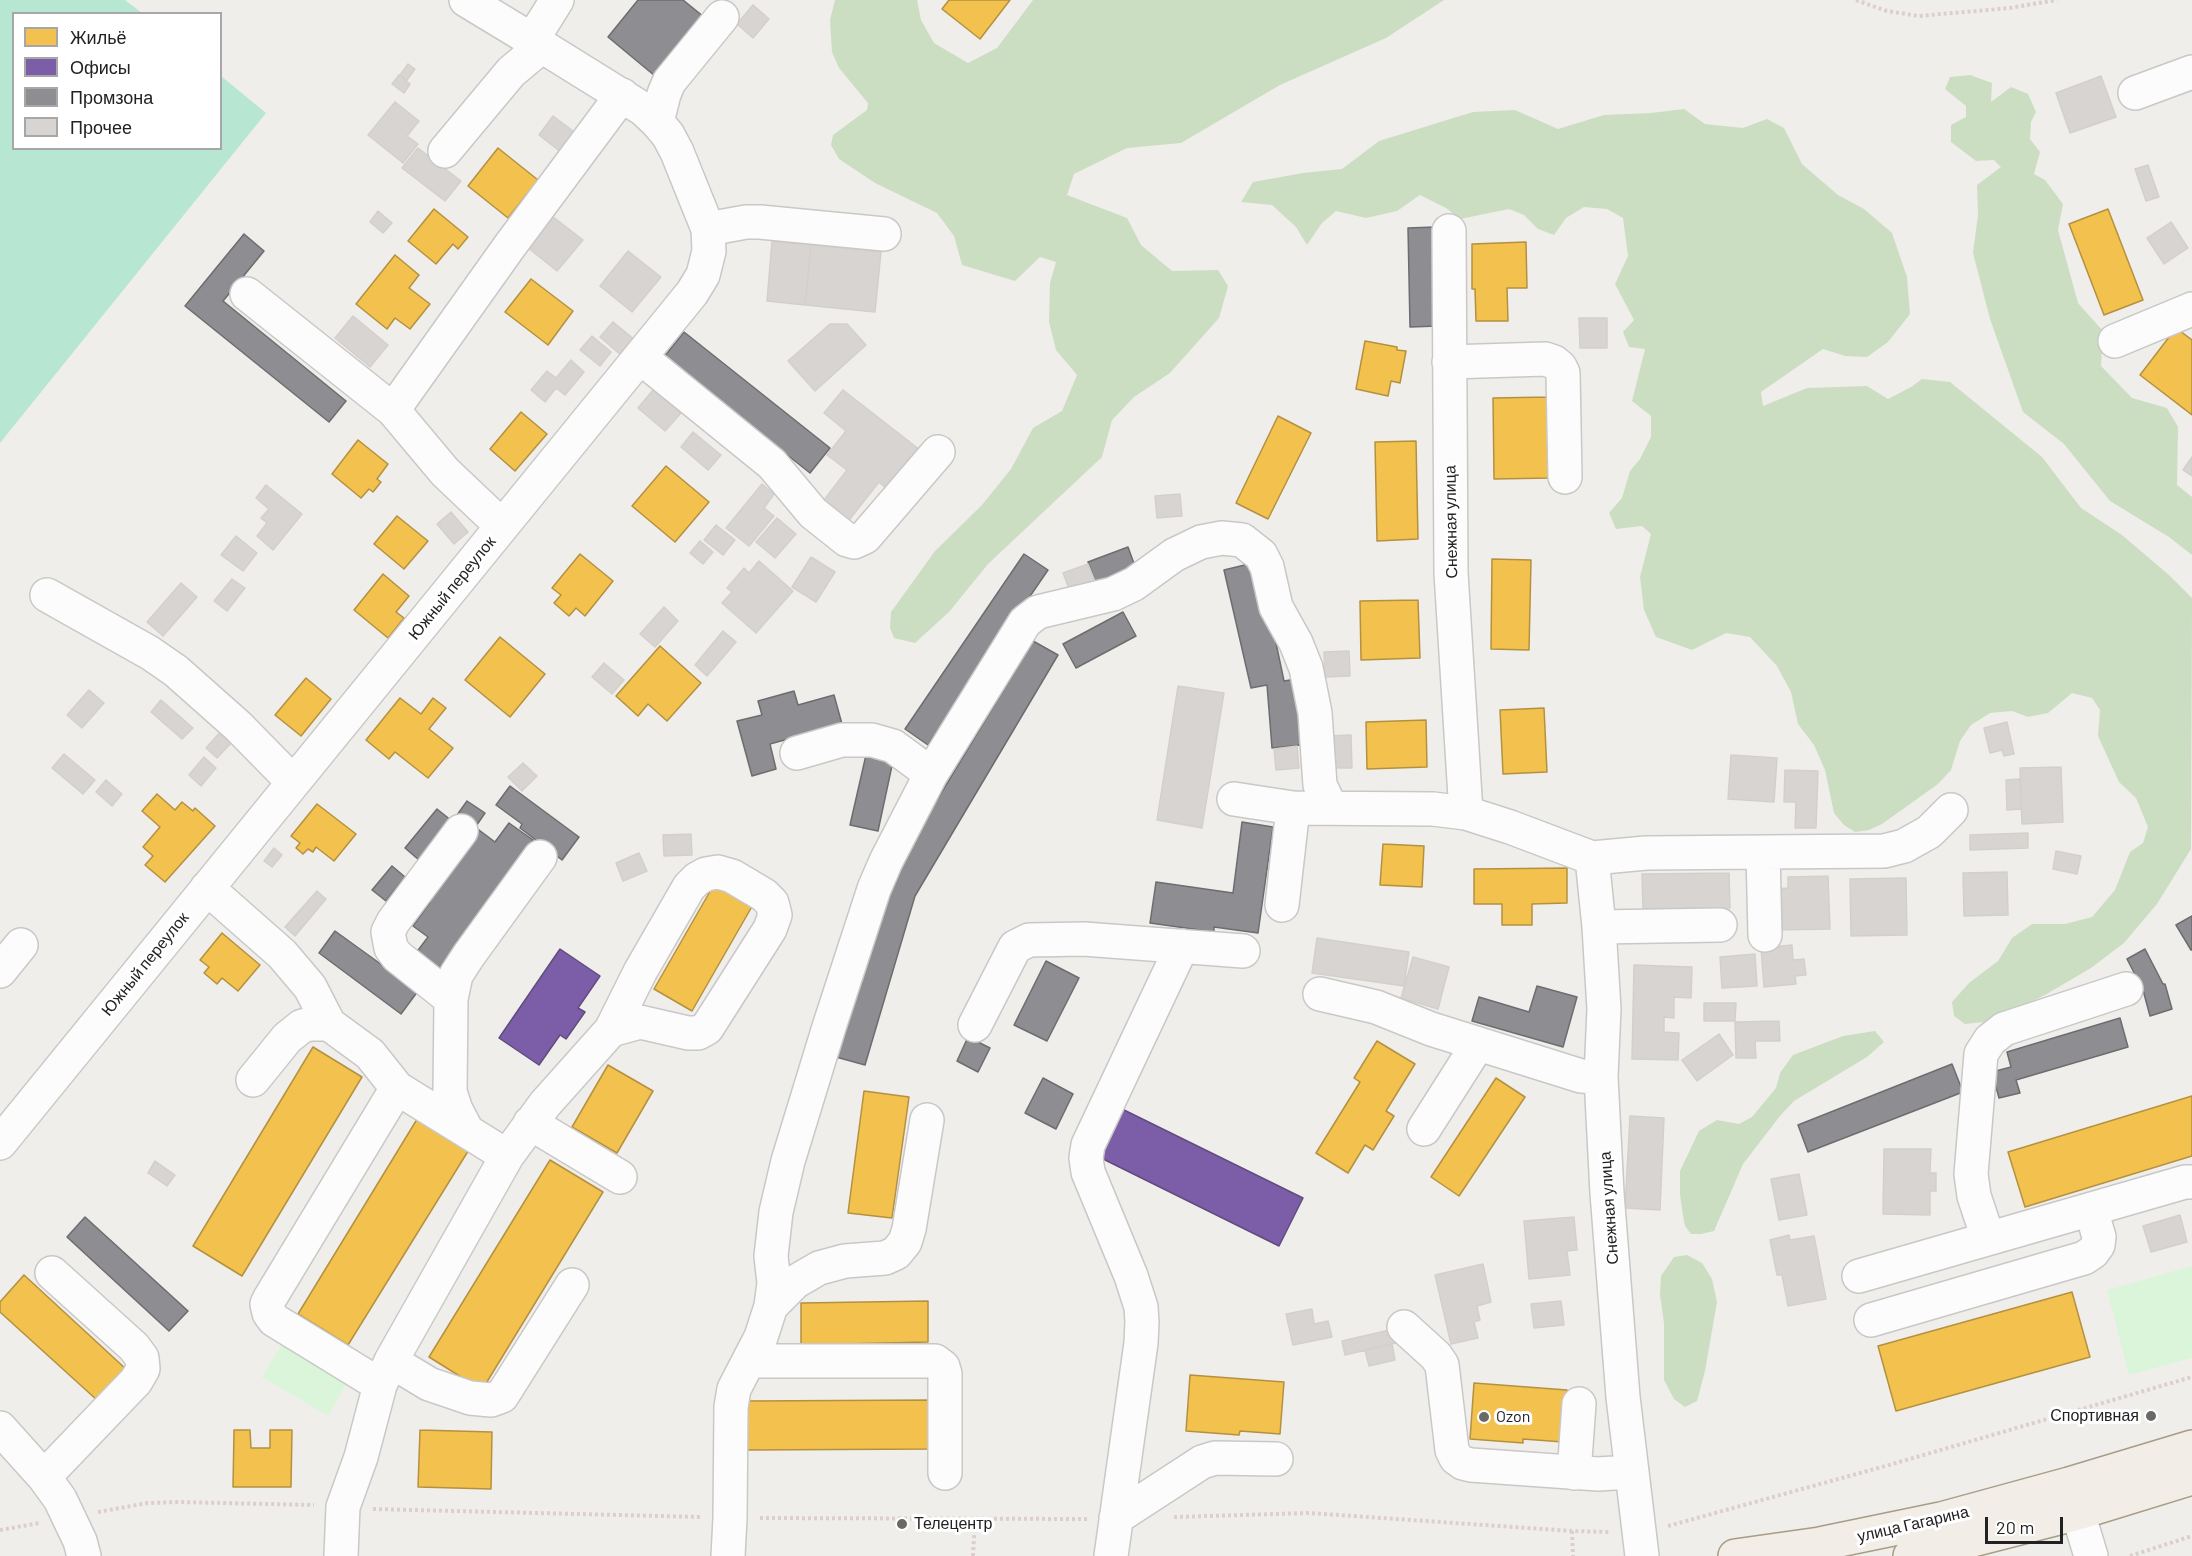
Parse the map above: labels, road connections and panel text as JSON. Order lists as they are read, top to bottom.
{
  "streets": {
    "main road": ["улица Гагарина"],
    "street": ["Снежная улица", "Южный переулок"]
  },
  "places": ["Спортивная", "Ozon", "Телецентр"],
  "legend": [
    "Жильё",
    "Офисы",
    "Промзона",
    "Прочее"
  ],
  "scale_bar": "20 m"
}
